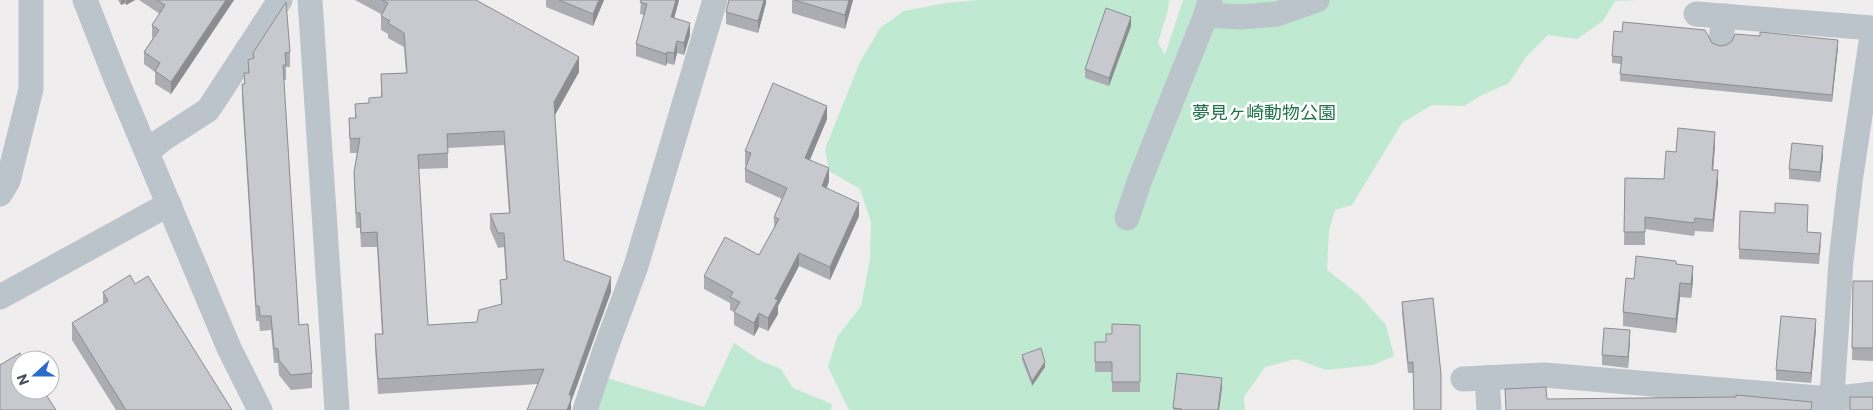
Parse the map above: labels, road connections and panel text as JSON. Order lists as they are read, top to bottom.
{
  "parks": ["夢見ヶ崎動物公園"],
  "north": "left"
}
